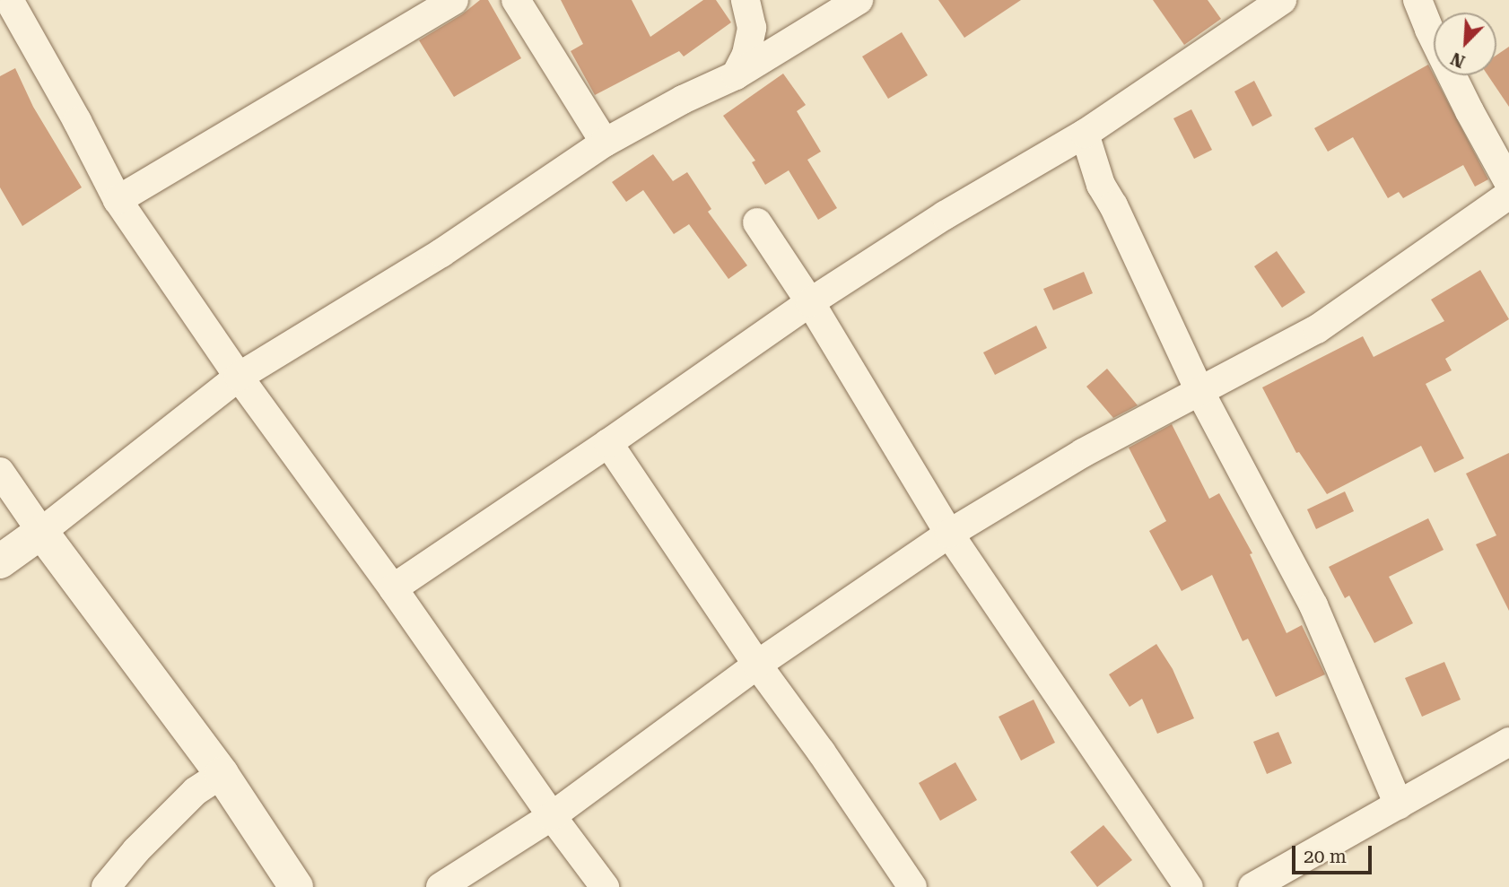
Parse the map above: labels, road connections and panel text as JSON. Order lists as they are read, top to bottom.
{
  "scale_bar": "20 m",
  "north": "bottom left"
}
